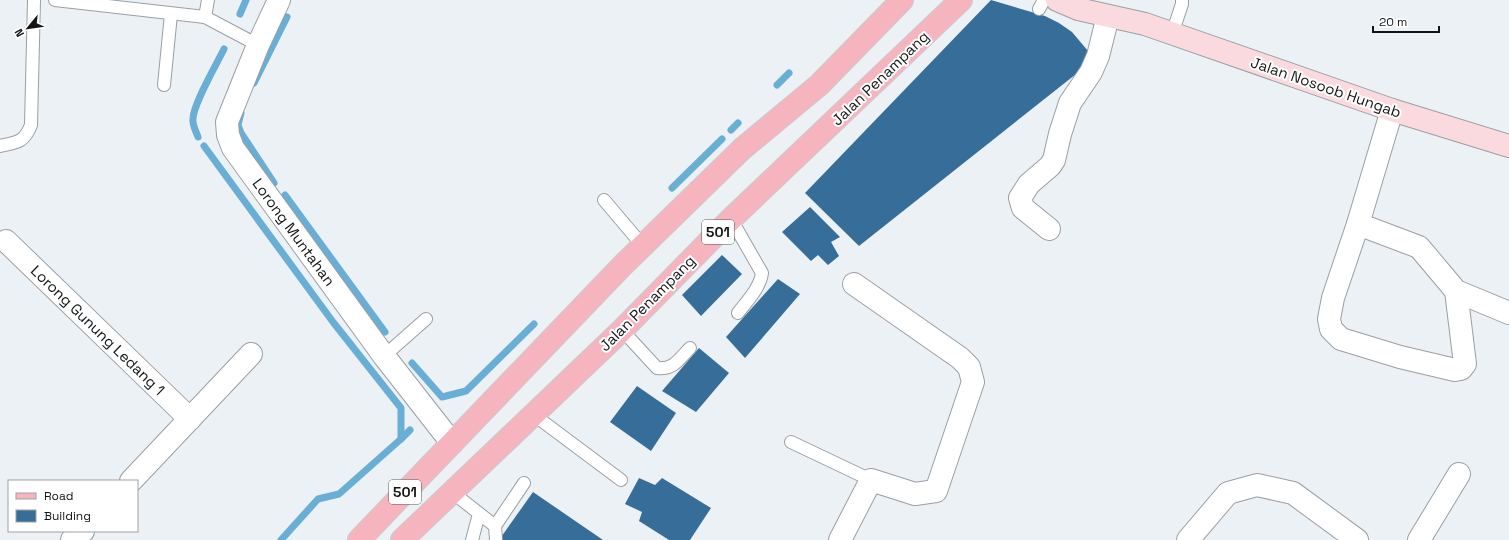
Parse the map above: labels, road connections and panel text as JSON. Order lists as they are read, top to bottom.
{
  "streets": {
    "main road": ["Jalan Penampang", "Jalan Nosoob Hungab", "501"],
    "street": ["Lorong Muntahan", "Lorong Gunung Ledang 1"]
  },
  "crossings": [
    ["Lorong Muntahan", "501"]
  ],
  "legend": ["Road", "Building"],
  "scale_bar": "20 m",
  "north": "bottom left"
}
